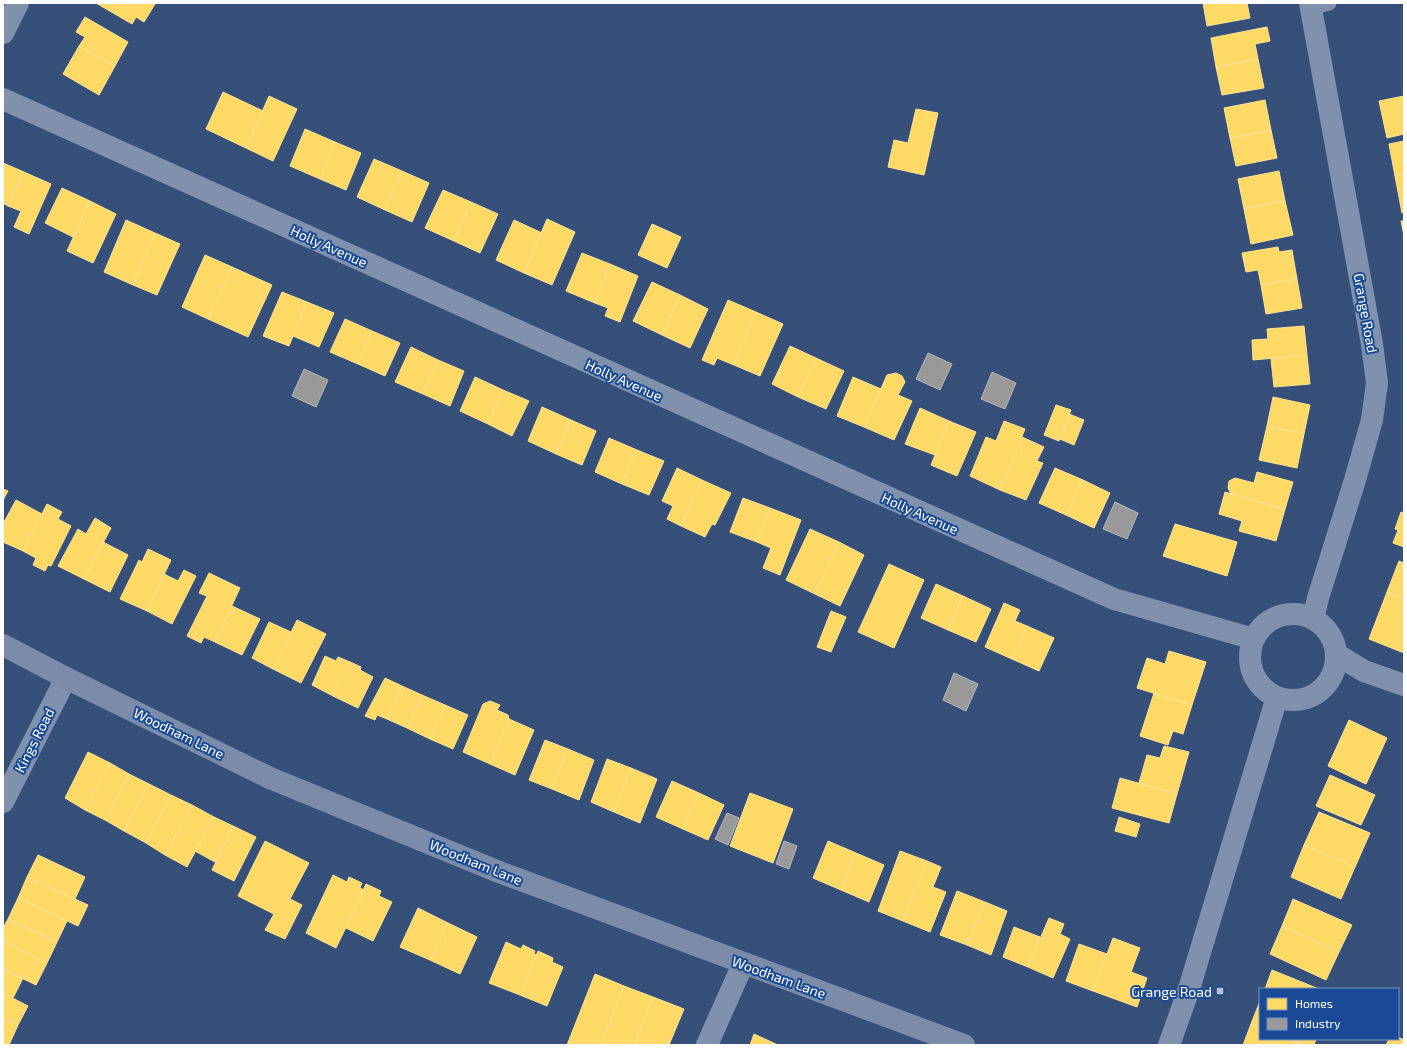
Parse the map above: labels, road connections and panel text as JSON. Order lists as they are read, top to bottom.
{
  "streets": {
    "main road": ["Woodham Lane"],
    "street": ["Holly Avenue", "Grange Road", "Kings Road"]
  },
  "crossings": [
    ["Holly Avenue", "Grange Road"],
    ["Woodham Lane", "Kings Road"]
  ],
  "places": {
    "transit": ["Grange Road"]
  },
  "legend": ["Homes", "Industry"]
}
